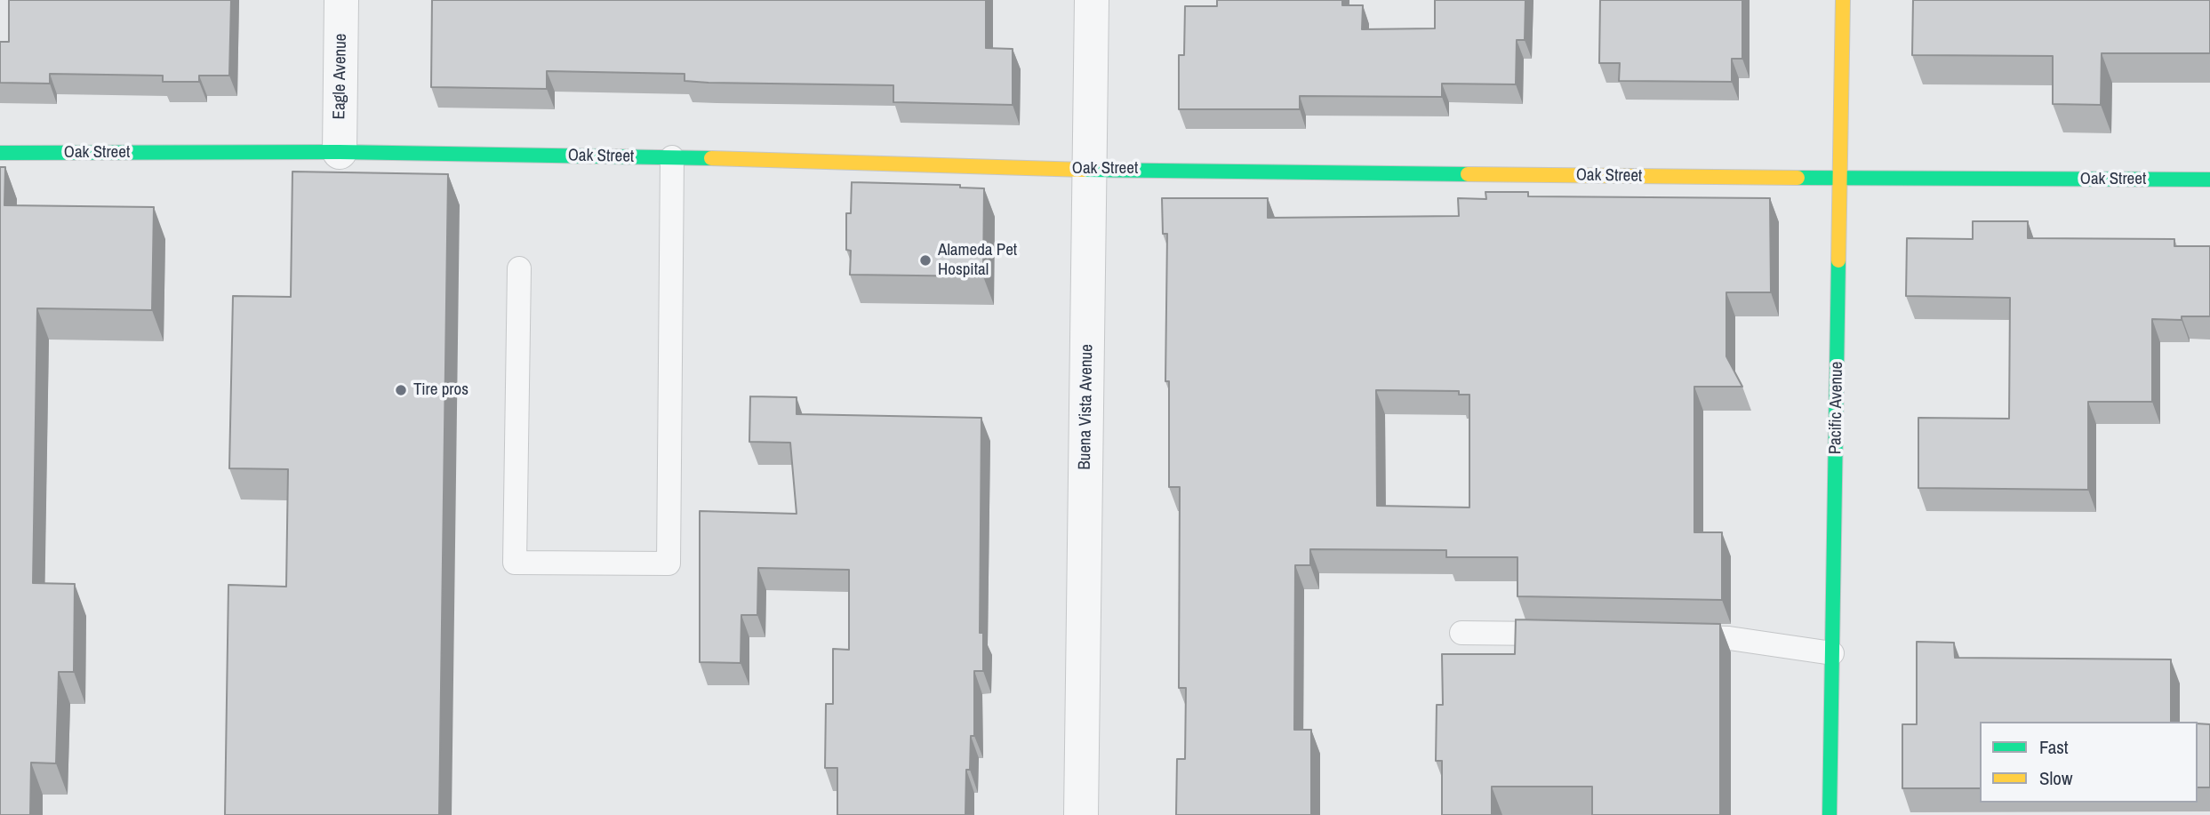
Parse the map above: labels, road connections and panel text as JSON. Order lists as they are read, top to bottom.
{
  "streets": {
    "street": [
      "Eagle Avenue",
      "Oak Street",
      "Buena Vista Avenue",
      "Pacific Avenue"
    ]
  },
  "crossings": [
    ["Eagle Avenue", "Oak Street"],
    ["Oak Street", "Buena Vista Avenue"],
    ["Oak Street", "Pacific Avenue"]
  ],
  "places": ["Alameda Pet Hospital", "Tire pros"],
  "legend": ["Fast", "Slow"]
}
